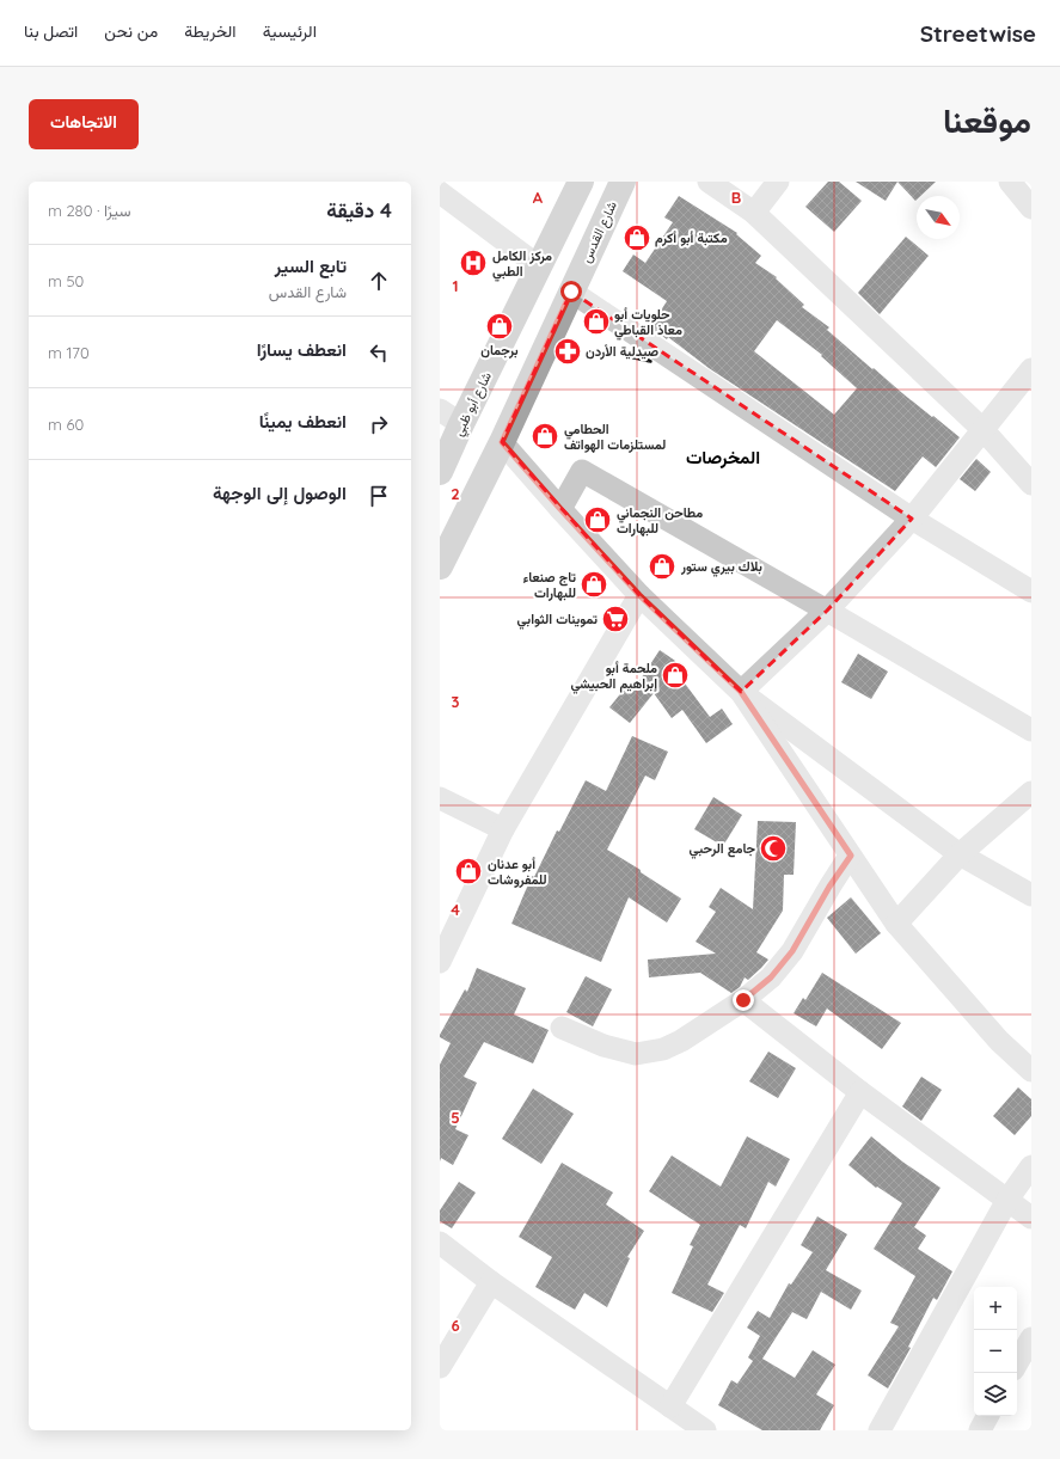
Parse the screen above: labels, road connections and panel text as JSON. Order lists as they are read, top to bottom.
{
  "streets": {
    "main road": ["شارع القدس", "شارع أبو ظبي"]
  },
  "districts": ["المخرصات"],
  "places": {
    "shop": [
      "مكتبة أبو أكرم",
      "حلويات أبو معاذ القباطي",
      "برجمان",
      "الحطامي لمستلزمات الهواتف",
      "مطاحن النجماني للبهارات",
      "بلاك بيري ستور",
      "تاج صنعاء للبهارات",
      "ملحمة أبو إبراهيم الحبيشي",
      "أبو عدنان للمفروشات"
    ],
    "hospital": ["مركز الكامل الطبي"],
    "pharmacy": ["صيدلية الأردن"],
    "supermarket": ["تموينات الثوابي"],
    "mosque": ["جامع الرحبي"]
  },
  "north": "bottom right",
  "page": {
    "header": "Streetwise",
    "nav": [
      "الرئيسية",
      "الخريطة",
      "من نحن",
      "اتصل بنا"
    ],
    "title": "موقعنا",
    "buttons": "الاتجاهات",
    "heading": ["4 دقيقة", "سيرًا · 280 m"],
    "list": [
      ["تابع السير", "شارع القدس", "50 m"],
      ["انعطف يسارًا", "170 m"],
      ["انعطف يمينًا", "60 m"],
      "الوصول إلى الوجهة"
    ],
    "map_buttons": ["+", "−"]
  },
  "grid": {
    "columns": ["A", "B"],
    "rows": [
      "1",
      "2",
      "3",
      "4",
      "5",
      "6"
    ]
  }
}
